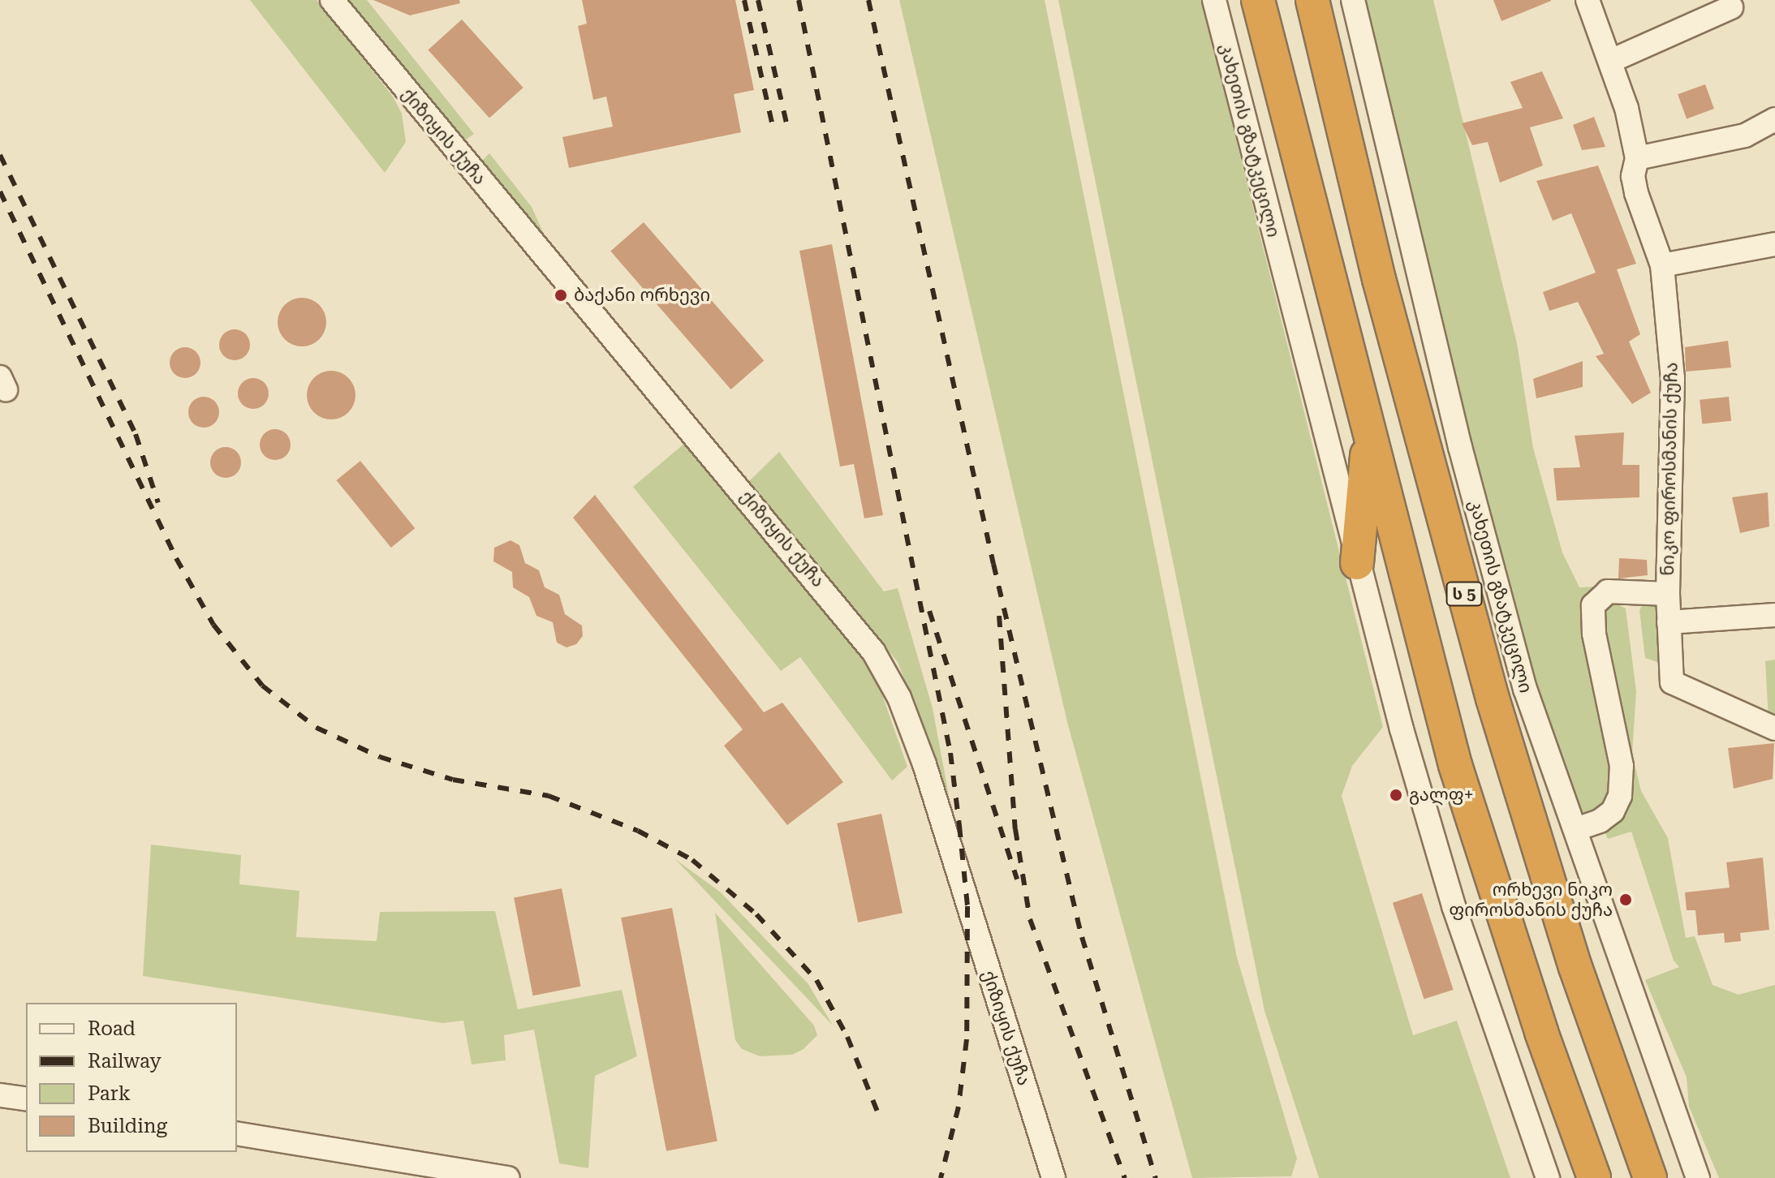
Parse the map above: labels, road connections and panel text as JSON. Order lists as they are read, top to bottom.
{
  "streets": {
    "highway": ["კახეთის გზატკეცილი", "ს 5"],
    "street": ["ქიზიყის ქუჩა", "ნიკო ფიროსმანის ქუჩა"]
  },
  "places": ["ბაქანი ორხევი", "გალფ+", "ორხევი ნიკო ფიროსმანის ქუჩა"],
  "legend": [
    "Road",
    "Railway",
    "Park",
    "Building"
  ]
}
